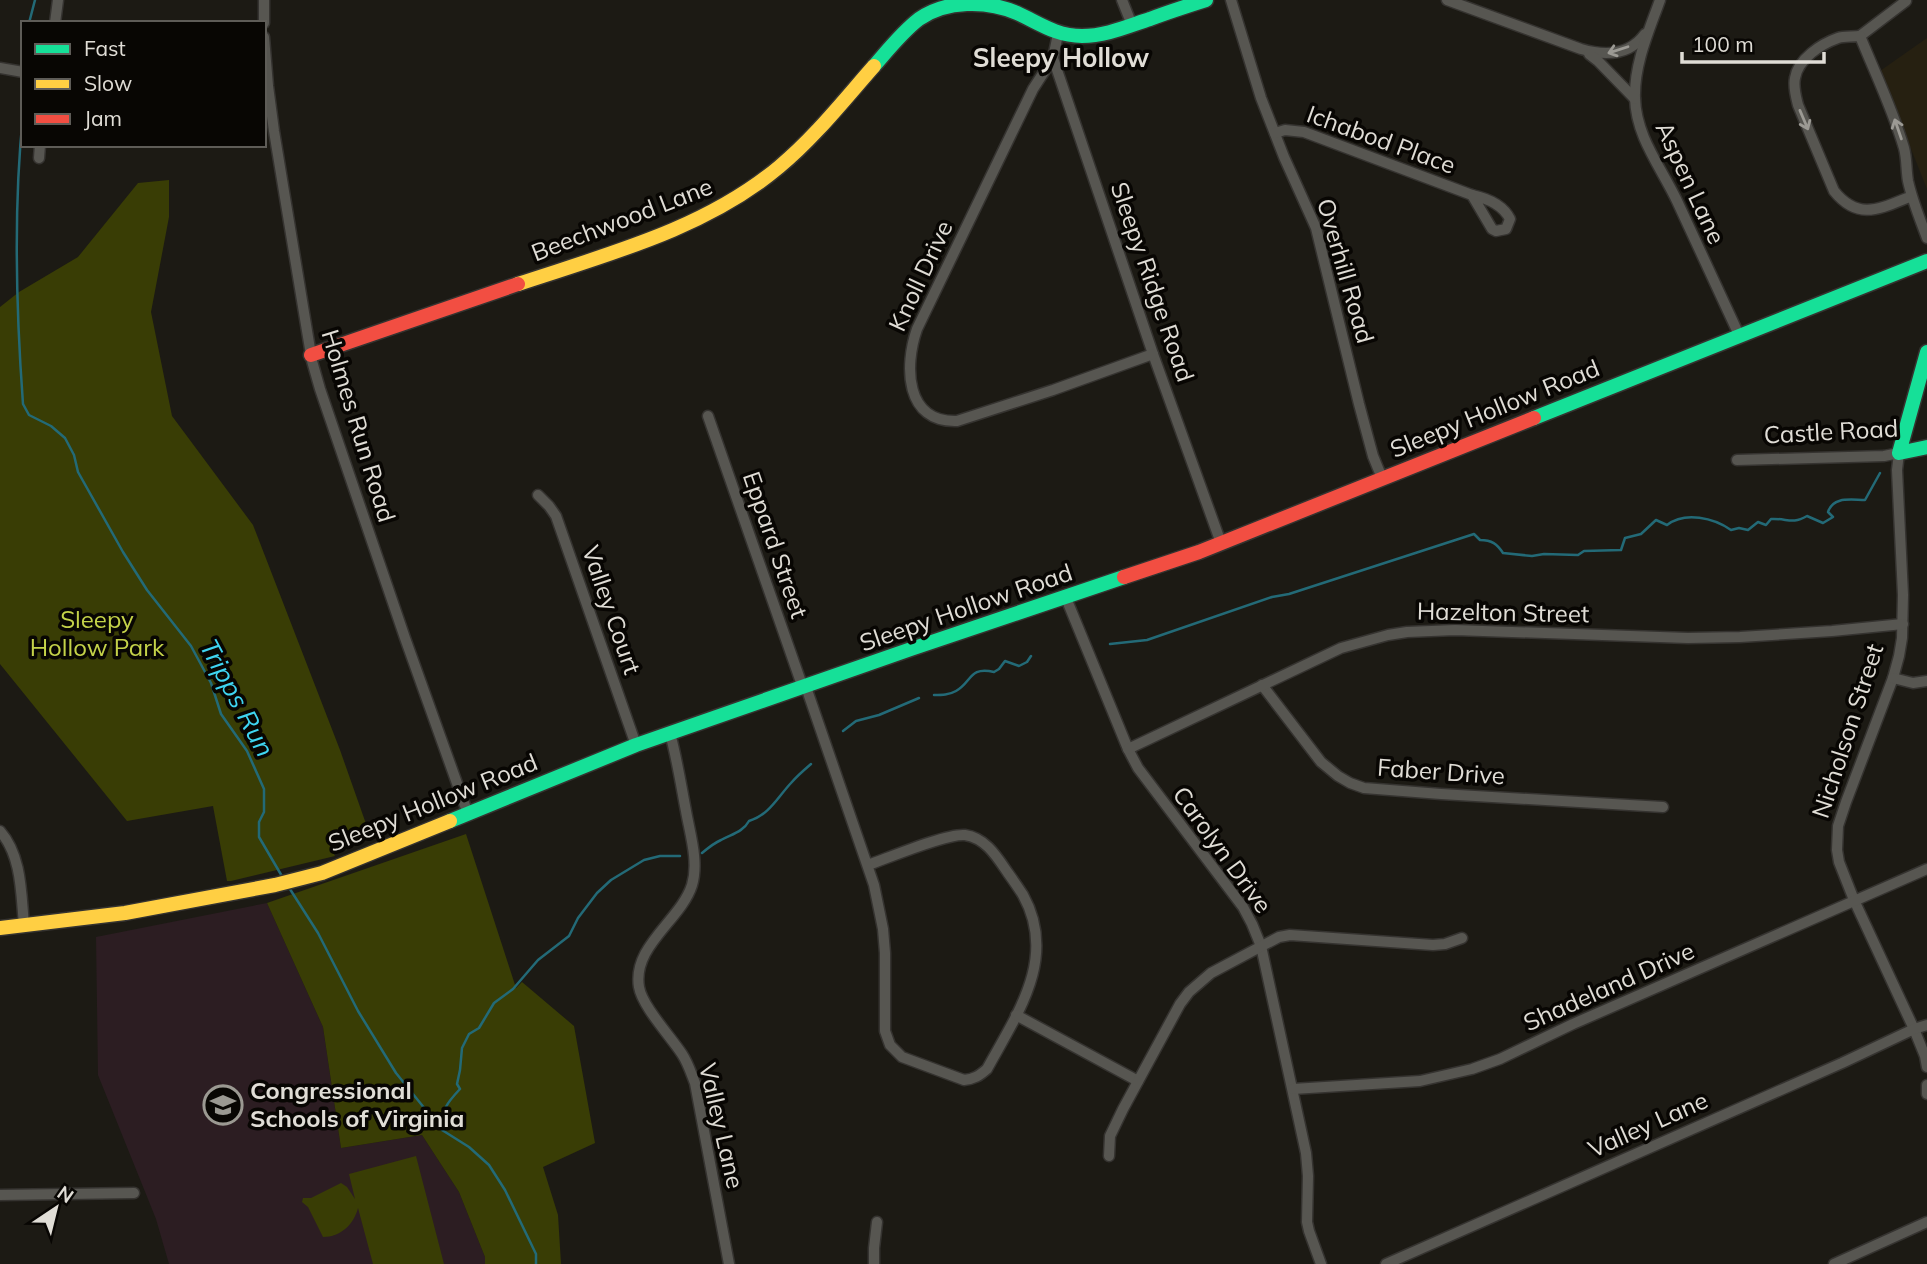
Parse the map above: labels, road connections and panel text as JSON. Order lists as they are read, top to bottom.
{
  "streets": {
    "main road": [
      "Beechwood Lane",
      "Sleepy Hollow Road",
      "Castle Road",
      "Nicholson Street"
    ],
    "street": [
      "Ichabod Place",
      "Aspen Lane",
      "Overhill Road",
      "Knoll Drive",
      "Sleepy Ridge Road",
      "Holmes Run Road",
      "Eppard Street",
      "Valley Court",
      "Hazelton Street",
      "Faber Drive",
      "Carolyn Drive",
      "Shadeland Drive",
      "Valley Lane"
    ]
  },
  "crossings": [
    ["Ichabod Place", "Overhill Road"],
    ["Aspen Lane", "Sleepy Hollow Road"],
    ["Beechwood Lane", "Holmes Run Road"],
    ["Overhill Road", "Sleepy Hollow Road"],
    ["Knoll Drive", "Sleepy Ridge Road"],
    ["Sleepy Ridge Road", "Sleepy Hollow Road"],
    ["Sleepy Hollow Road", "Holmes Run Road"],
    ["Sleepy Hollow Road", "Eppard Street"],
    ["Sleepy Hollow Road", "Valley Court"],
    ["Sleepy Hollow Road", "Carolyn Drive"],
    ["Sleepy Hollow Road", "Valley Lane"],
    ["Castle Road", "Nicholson Street"],
    ["Hazelton Street", "Nicholson Street"],
    ["Hazelton Street", "Faber Drive"],
    ["Hazelton Street", "Carolyn Drive"],
    ["Nicholson Street", "Shadeland Drive"],
    ["Nicholson Street", "Valley Lane"],
    ["Carolyn Drive", "Shadeland Drive"]
  ],
  "districts": ["Sleepy Hollow"],
  "water": ["Tripps Run"],
  "parks": ["Sleepy Hollow Park"],
  "places": {
    "school or university": ["Congressional Schools of Virginia"]
  },
  "legend": ["Fast", "Slow", "Jam"],
  "scale_bar": "100 m",
  "north": "top right"
}
